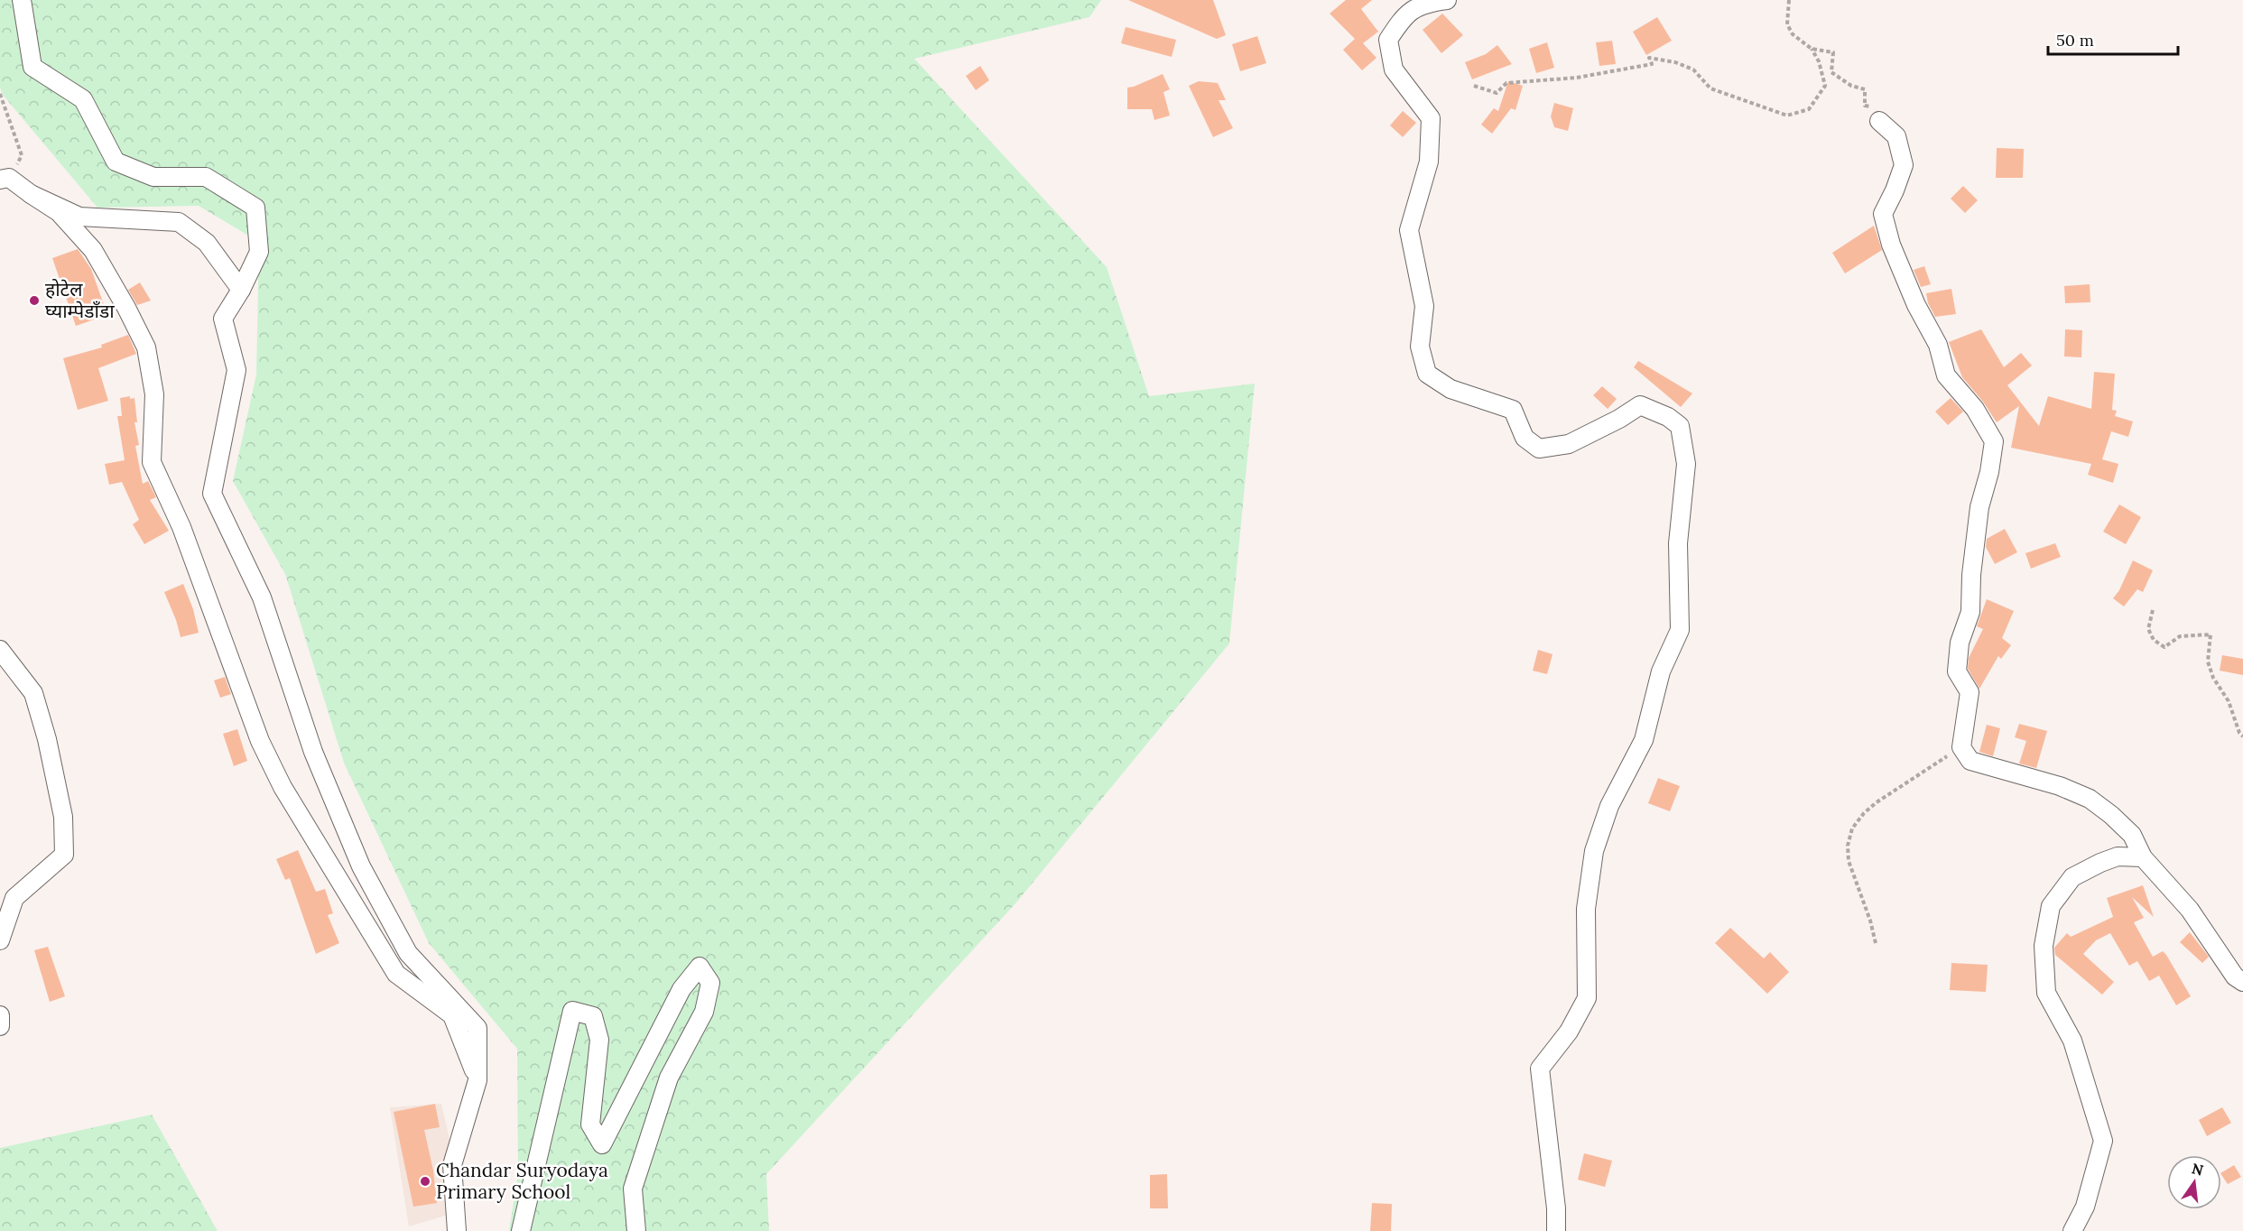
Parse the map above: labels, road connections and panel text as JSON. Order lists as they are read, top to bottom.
{
  "places": ["होटेल घ्याम्पेडाँडा", "Chandar Suryodaya Primary School"],
  "scale_bar": "50 m",
  "north": "top"
}
